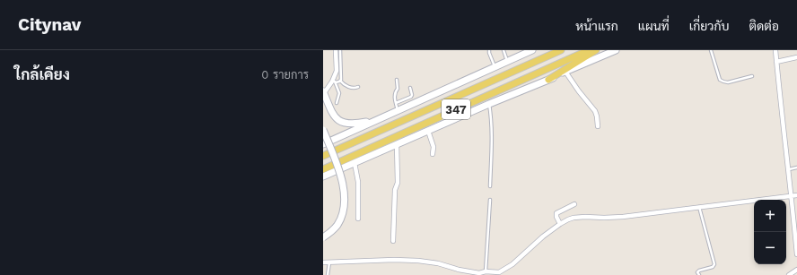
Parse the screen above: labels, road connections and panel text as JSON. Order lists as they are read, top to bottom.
{
  "streets": {
    "main road": ["347"]
  },
  "page": {
    "header": "Citynav",
    "nav": [
      "หน้าแรก",
      "แผนที่",
      "เกี่ยวกับ",
      "ติดต่อ"
    ],
    "heading": ["ใกล้เคียง", "0 รายการ"],
    "map_buttons": ["+", "−"]
  }
}
